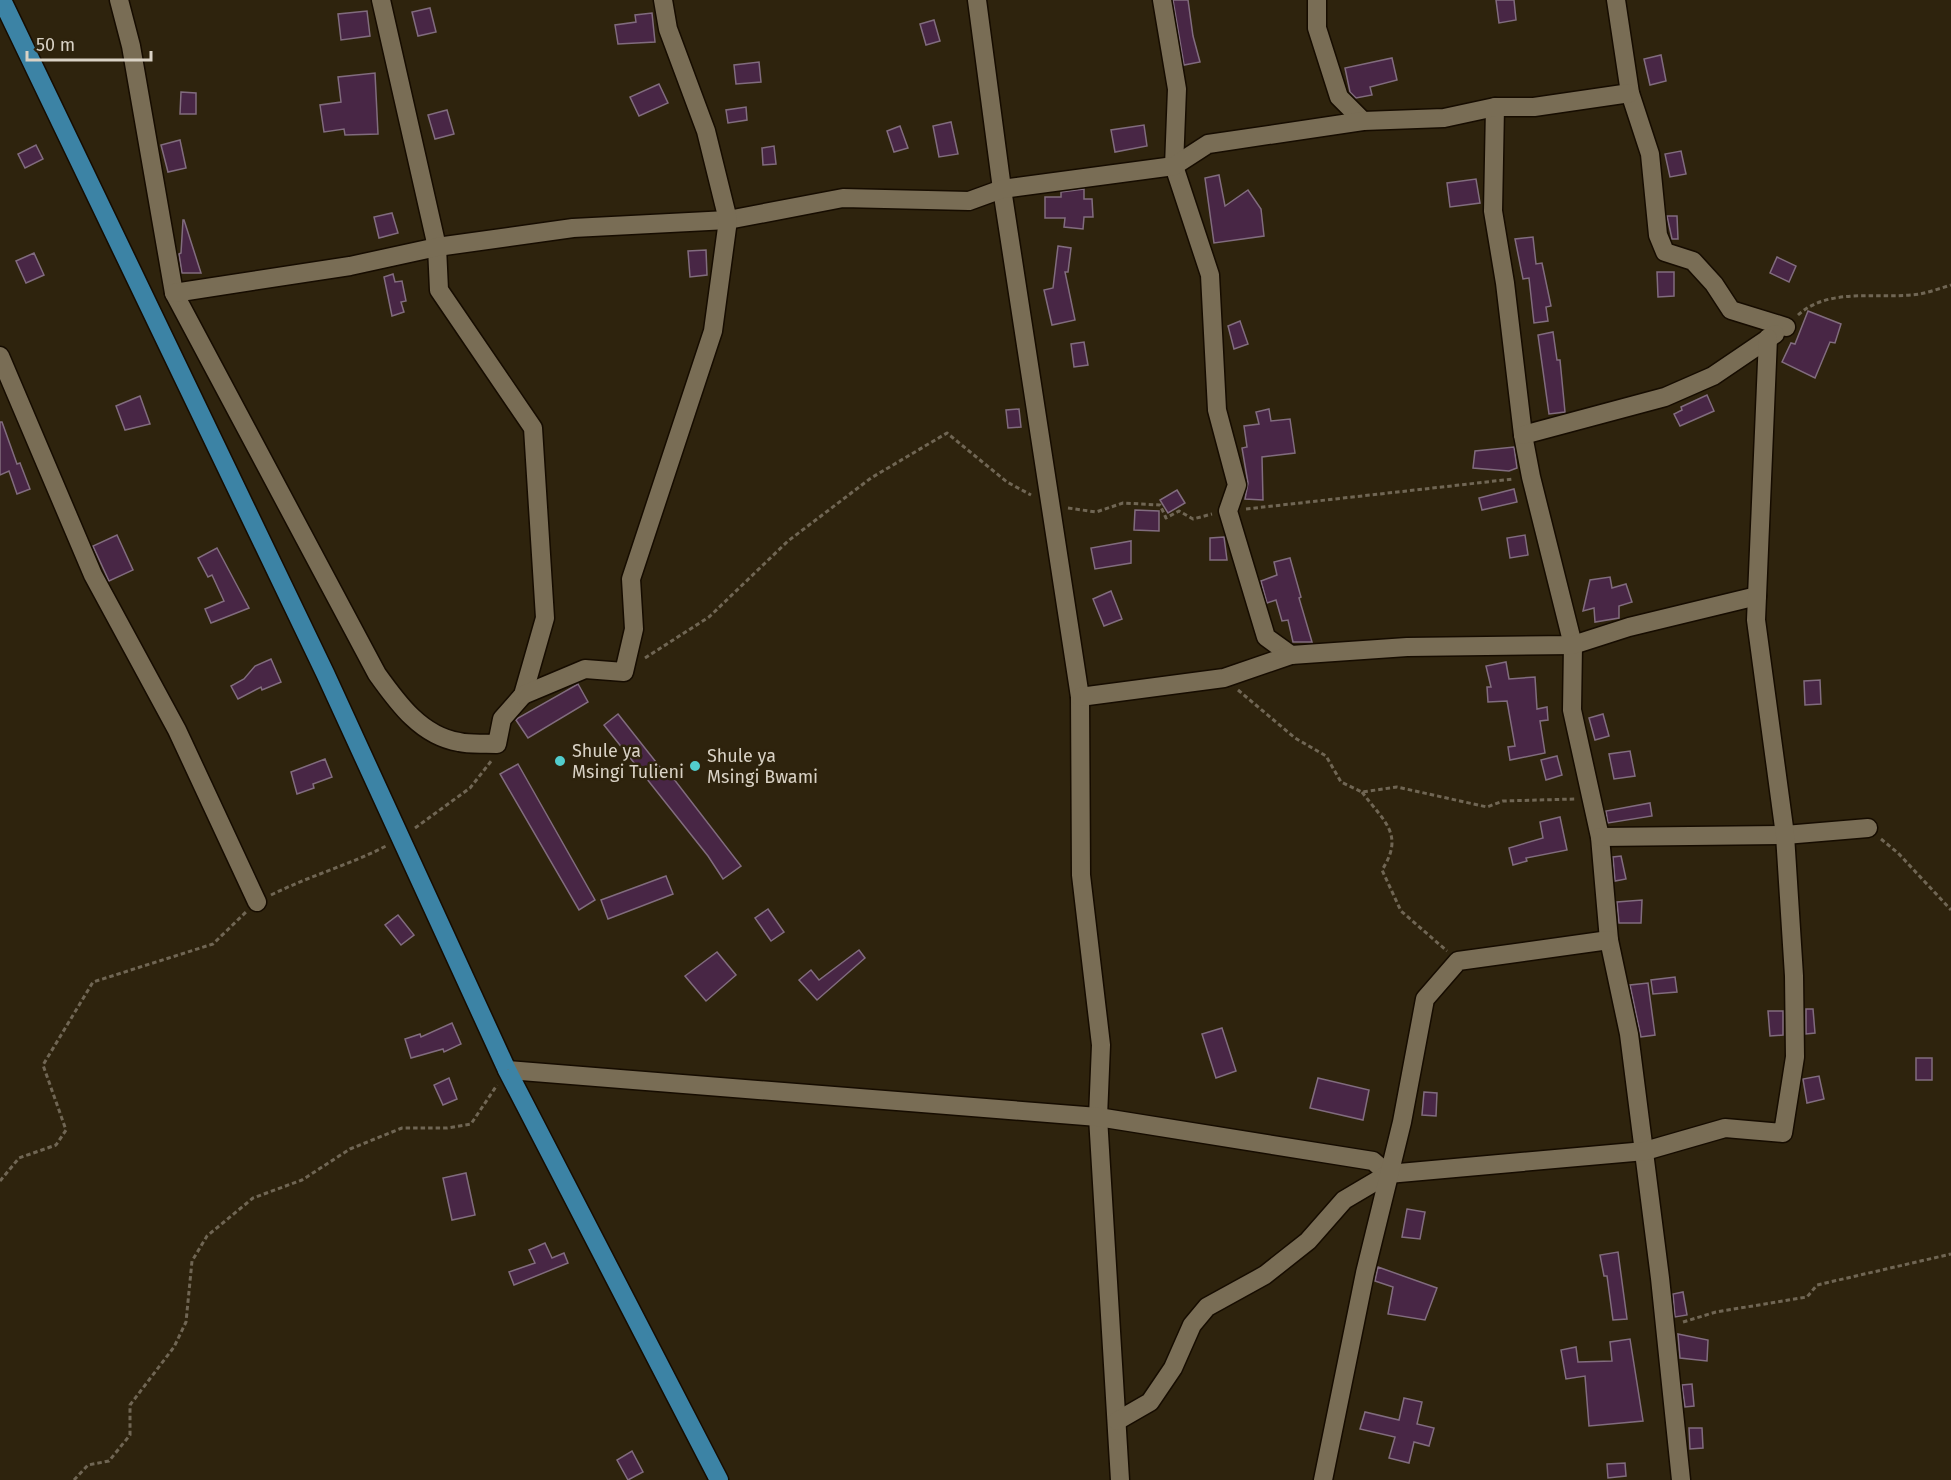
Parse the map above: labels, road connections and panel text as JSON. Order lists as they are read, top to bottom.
{
  "places": ["Shule ya Msingi Tulieni", "Shule ya Msingi Bwami"],
  "scale_bar": "50 m"
}
